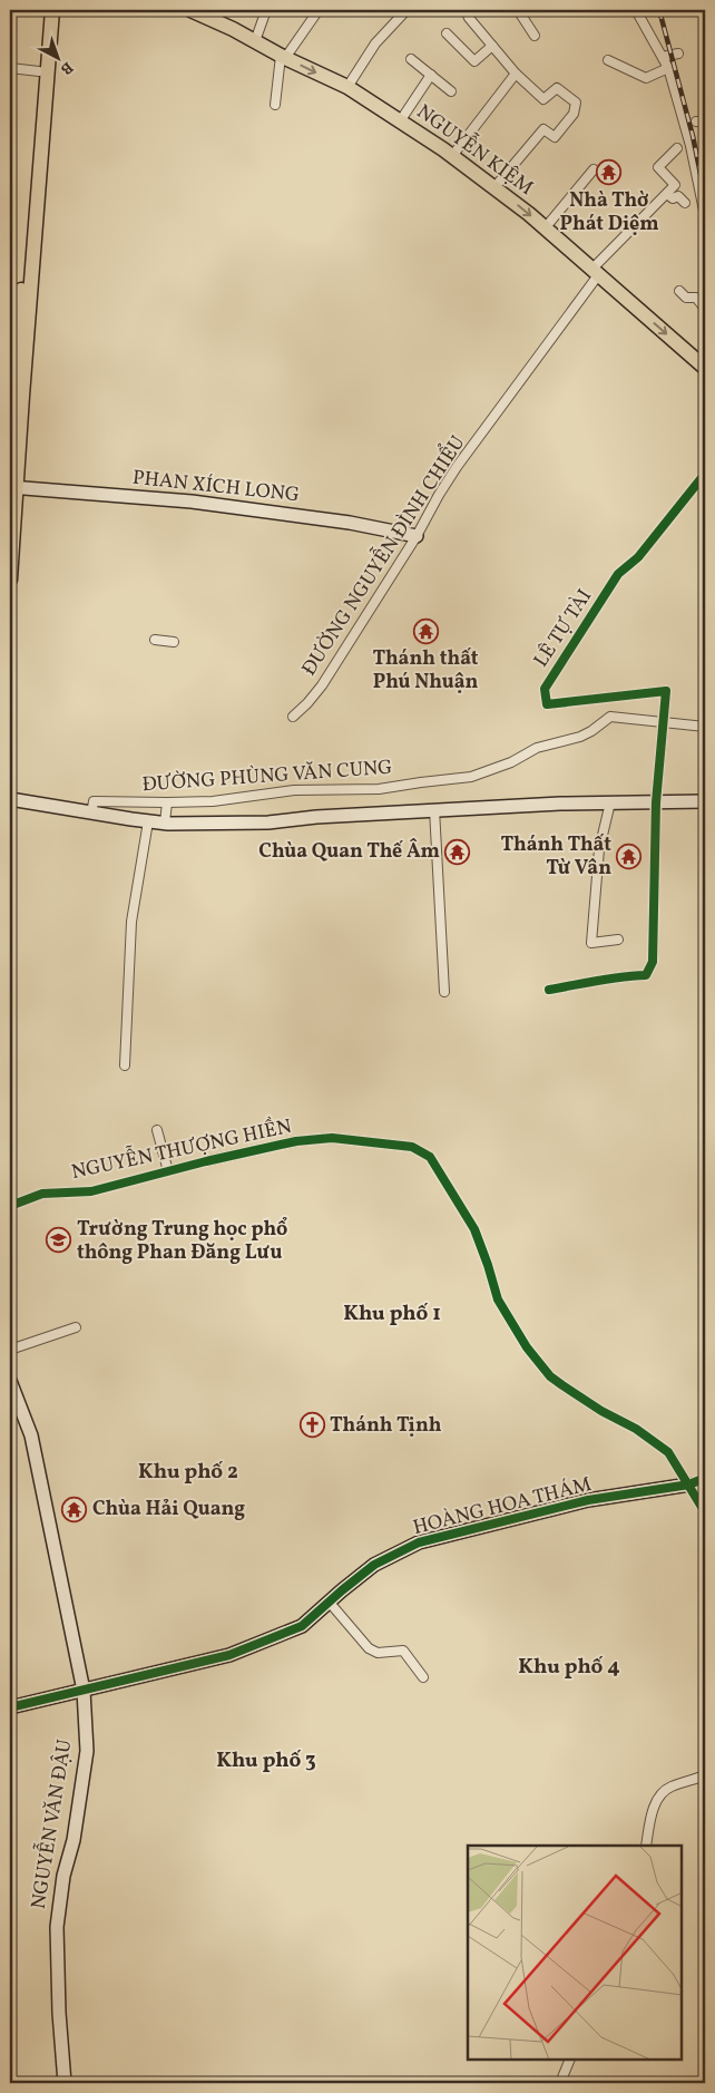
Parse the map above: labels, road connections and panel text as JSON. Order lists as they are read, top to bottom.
{
  "streets": {
    "main road": ["NGUYỄN KIỆM"],
    "street": [
      "PHAN XÍCH LONG",
      "ĐƯỜNG NGUYỄN ĐÌNH CHIỂU",
      "LÊ TỰ TÀI",
      "ĐƯỜNG PHÙNG VĂN CUNG",
      "NGUYỄN THƯỢNG HIỀN",
      "HOÀNG HOA THÁM",
      "NGUYỄN VĂN ĐẬU"
    ]
  },
  "crossings": [
    ["NGUYỄN KIỆM", "ĐƯỜNG NGUYỄN ĐÌNH CHIỂU"],
    ["PHAN XÍCH LONG", "ĐƯỜNG NGUYỄN ĐÌNH CHIỂU"],
    ["LÊ TỰ TÀI", "ĐƯỜNG PHÙNG VĂN CUNG"],
    ["NGUYỄN THƯỢNG HIỀN", "HOÀNG HOA THÁM"],
    ["HOÀNG HOA THÁM", "NGUYỄN VĂN ĐẬU"]
  ],
  "one_way": ["NGUYỄN KIỆM"],
  "districts": [
    "Khu phố 1",
    "Khu phố 2",
    "Khu phố 4",
    "Khu phố 3"
  ],
  "places": {
    "temple": [
      "Nhà Thờ Phát Diệm",
      "Thánh thất Phú Nhuận",
      "Chùa Quan Thế Âm",
      "Thánh Thất Từ Vân",
      "Chùa Hải Quang"
    ],
    "school or university": ["Trường Trung học phổ thông Phan Đăng Lưu"],
    "church": ["Thánh Tịnh"]
  },
  "north": "bottom right"
}
